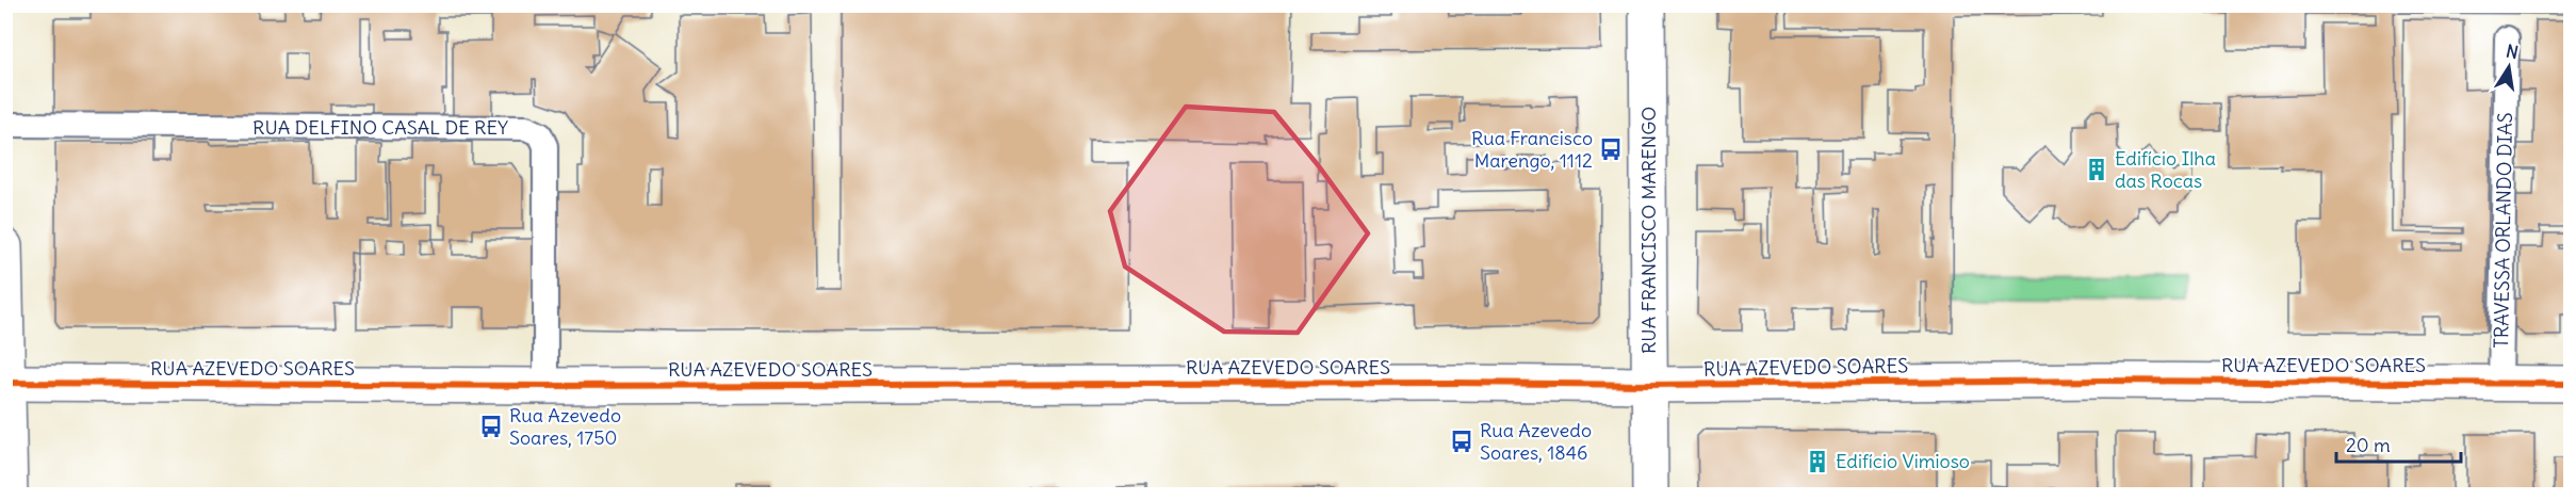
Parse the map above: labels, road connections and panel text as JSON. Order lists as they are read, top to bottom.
{
  "streets": {
    "street": ["RUA FRANCISCO MARENGO", "RUA AZEVEDO SOARES"],
    "lane": ["RUA DELFINO CASAL DE REY", "TRAVESSA ORLANDO DIAS"]
  },
  "crossings": [
    ["RUA DELFINO CASAL DE REY", "RUA AZEVEDO SOARES"],
    ["RUA FRANCISCO MARENGO", "RUA AZEVEDO SOARES"],
    ["TRAVESSA ORLANDO DIAS", "RUA AZEVEDO SOARES"]
  ],
  "places": {
    "bus stop": ["Rua Francisco Marengo, 1112", "Rua Azevedo Soares, 1750", "Rua Azevedo Soares, 1846"],
    "building": ["Edifício Ilha das Rocas", "Edifício Vimioso"]
  },
  "scale_bar": "20 m",
  "north": "top"
}
